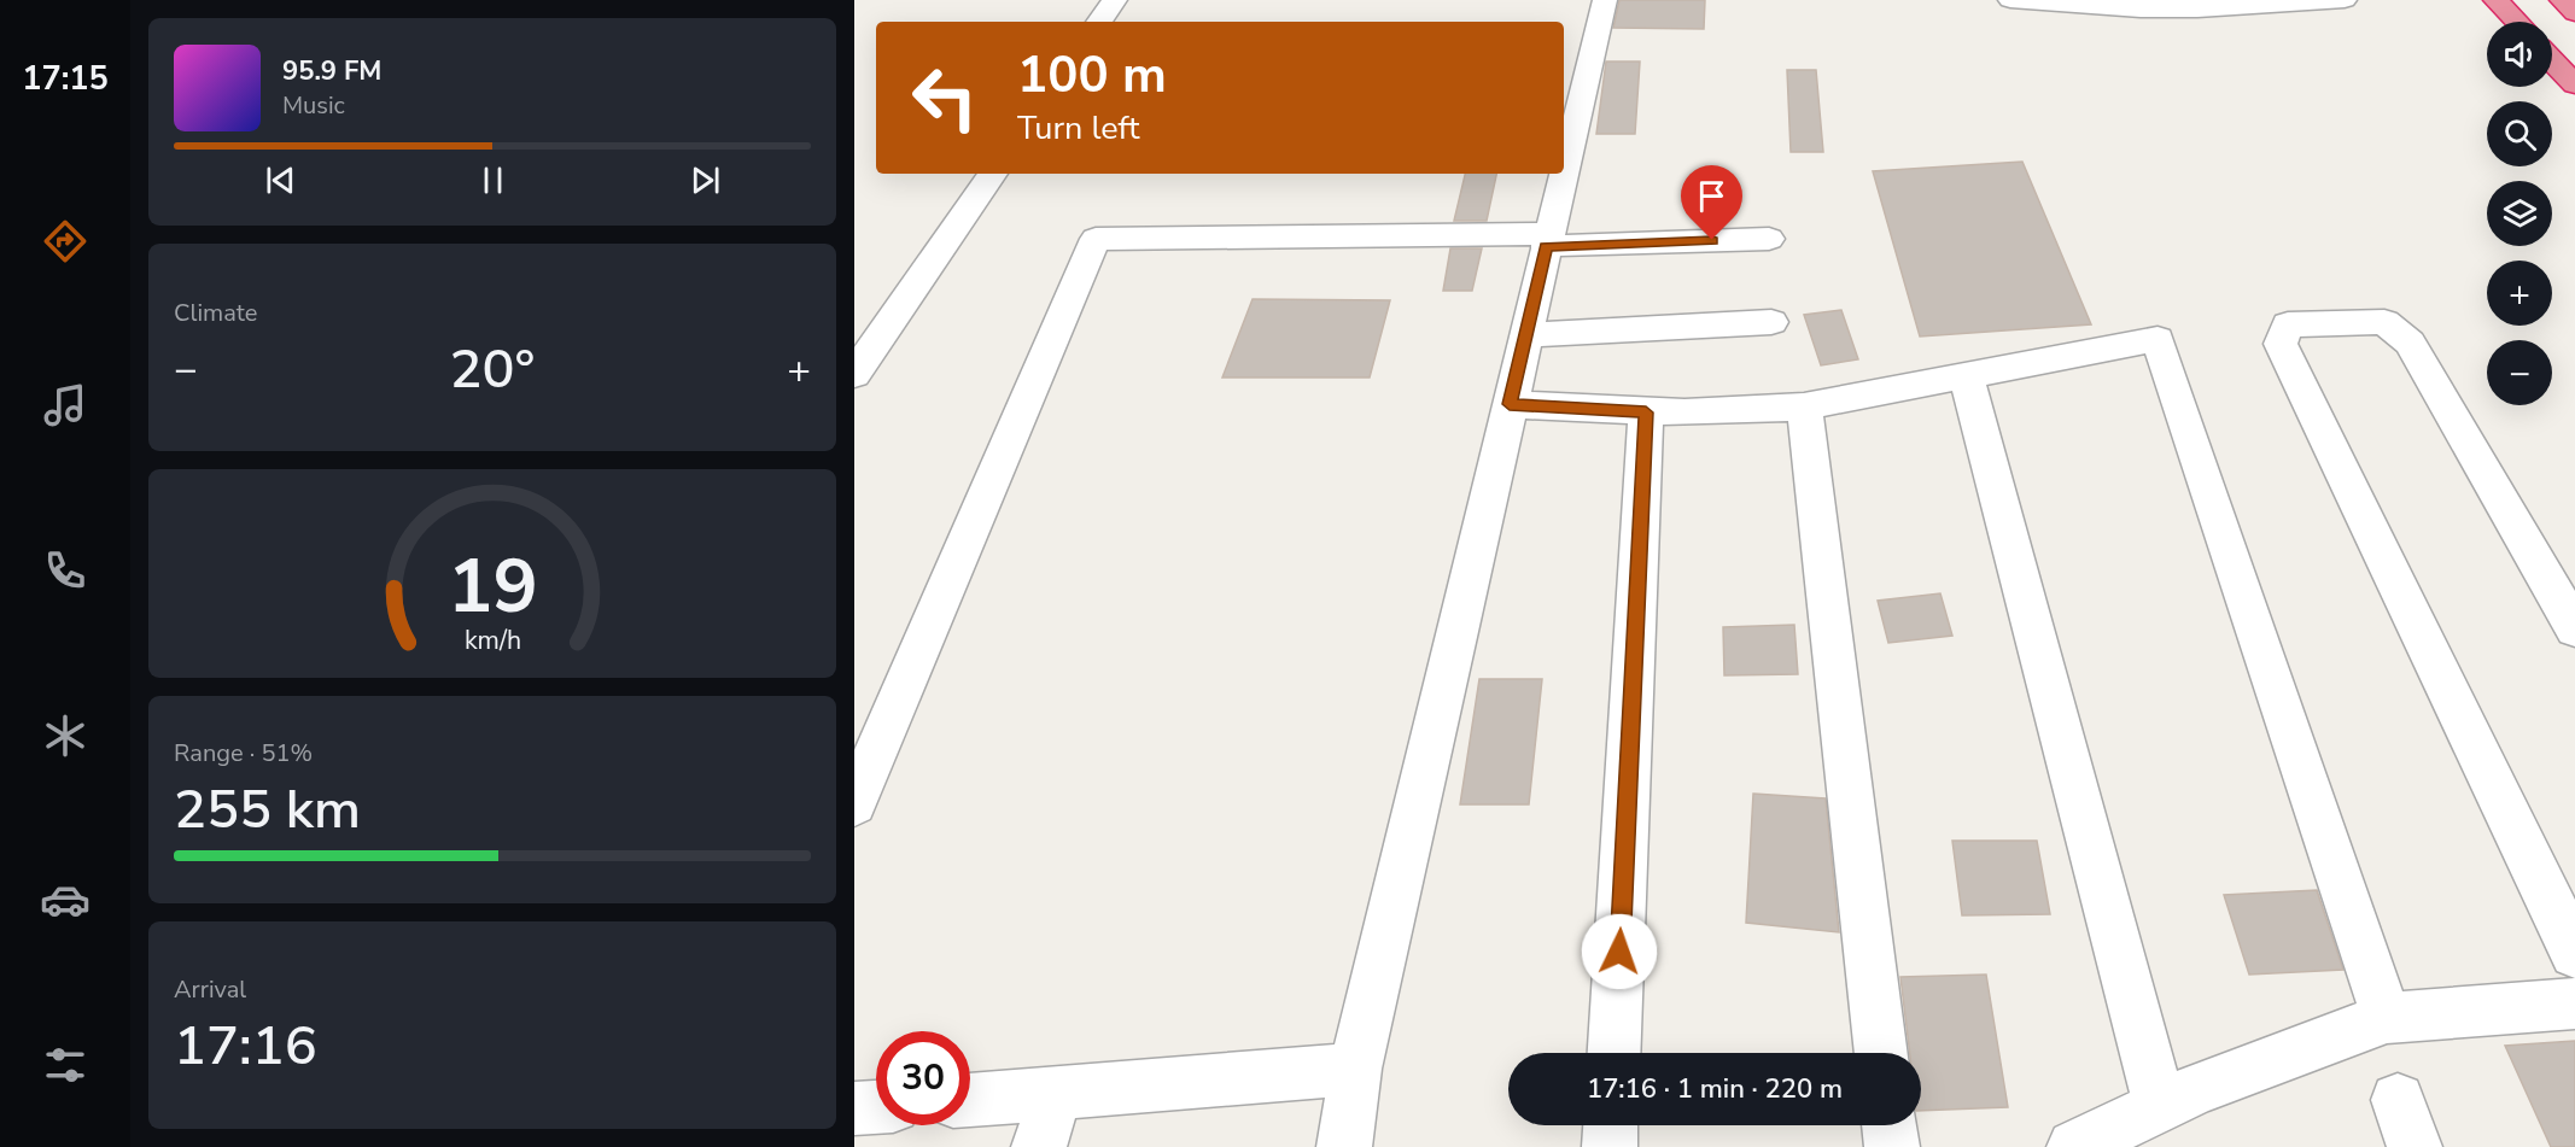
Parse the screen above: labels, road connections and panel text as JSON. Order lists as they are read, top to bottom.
{
  "page": {
    "tabs": "17:15",
    "map_buttons": ["+", "−"],
    "turn": ["100 m", "Turn left"],
    "song": ["95.9 FM", "Music"],
    "tile": [
      "Climate",
      ["Range · 51%", "255 km"],
      ["Arrival", "17:16"]
    ],
    "heat": ["−", "20°", "+"],
    "limit": "30",
    "trip": "17:16 · 1 min · 220 m",
    "gauge": ["19", "km/h"]
  }
}
